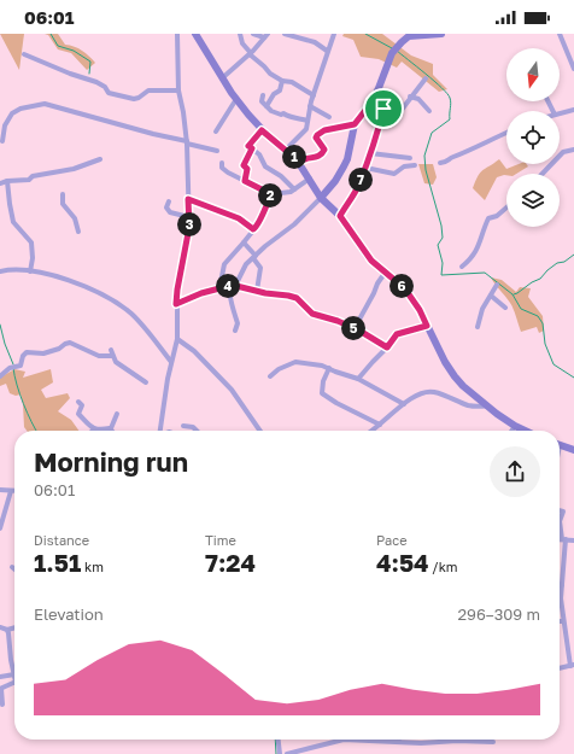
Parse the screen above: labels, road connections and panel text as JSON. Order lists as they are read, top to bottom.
{
  "north": "bottom",
  "page": {
    "status": "06:01",
    "pins": [
      "1",
      "7",
      "2",
      "3",
      "4",
      "6",
      "5"
    ],
    "heading": ["Morning run", "06:01"],
    "stats": [
      ["Distance", "1.51 km"],
      ["Time", "7:24"],
      ["Pace", "4:54 /km"]
    ],
    "chart": ["Elevation", "296–309 m"]
  }
}
